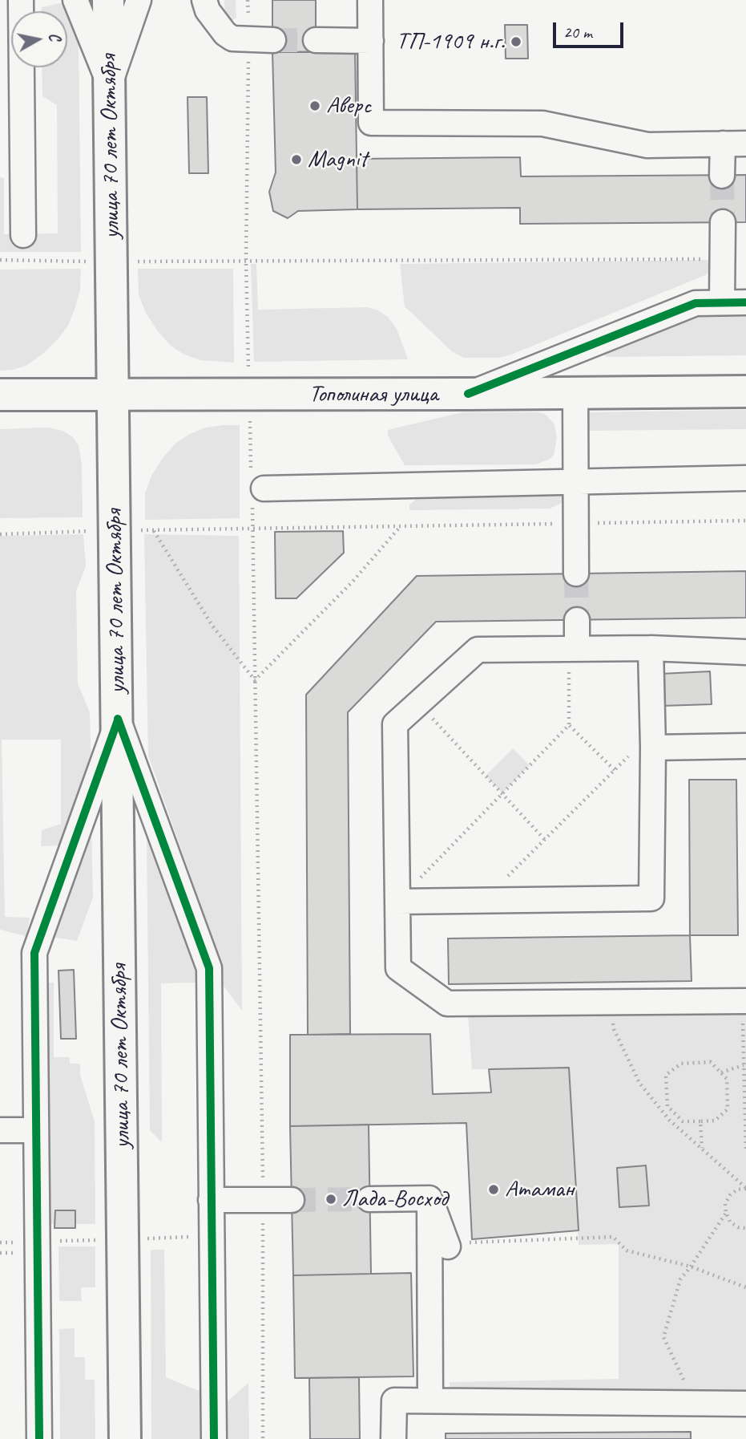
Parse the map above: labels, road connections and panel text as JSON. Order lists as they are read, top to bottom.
{
  "streets": {
    "main road": ["улица 70 лет Октября", "Тополиная улица"]
  },
  "crossings": [
    ["улица 70 лет Октября", "Тополиная улица"]
  ],
  "places": [
    "ТП-1909 н.г.",
    "Аверс",
    "Magnit",
    "Атаман",
    "Лада-Восход"
  ],
  "scale_bar": "20 m",
  "north": "right"
}
